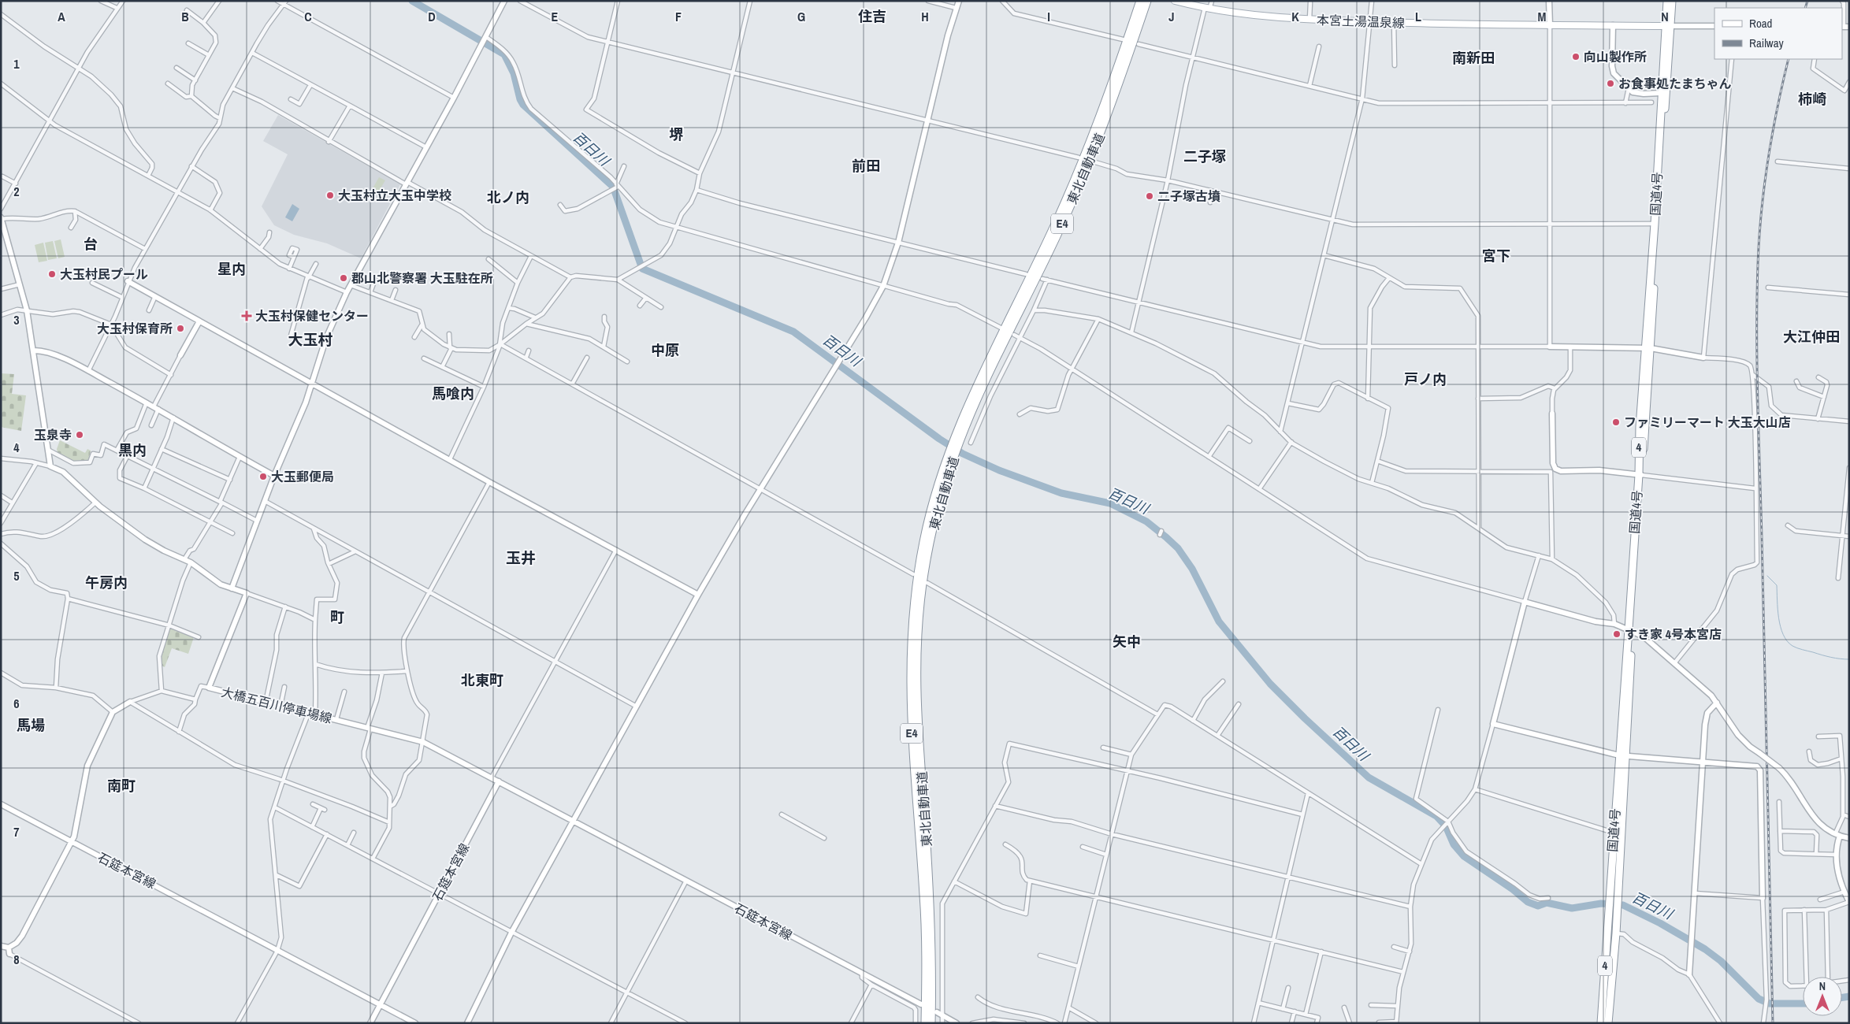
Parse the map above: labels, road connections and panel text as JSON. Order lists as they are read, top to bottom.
{
  "streets": {
    "highway": [
      "東北自動車道",
      "国道4号",
      "E4",
      "4"
    ],
    "main road": ["本宮土湯温泉線"],
    "street": ["大橋五百川停車場線", "石筵本宮線"]
  },
  "crossings": [
    ["本宮土湯温泉線", "国道4号"],
    ["大橋五百川停車場線", "石筵本宮線"]
  ],
  "districts": [
    "住吉",
    "南新田",
    "柿崎",
    "堺",
    "二子塚",
    "前田",
    "北ノ内",
    "台",
    "宮下",
    "星内",
    "大江仲田",
    "大玉村",
    "中原",
    "戸ノ内",
    "馬喰内",
    "黒内",
    "玉井",
    "午房内",
    "町",
    "矢中",
    "北東町",
    "馬場",
    "南町"
  ],
  "water": ["百日川"],
  "places": {
    "other": [
      "向山製作所",
      "お食事処たまちゃん",
      "大玉村立大玉中学校",
      "二子塚古墳",
      "大玉村民プール",
      "郡山北警察署 大玉駐在所",
      "大玉村保育所",
      "ファミリーマート 大玉大山店",
      "玉泉寺",
      "大玉郵便局",
      "すき家 4号本宮店"
    ],
    "health": ["大玉村保健センター"]
  },
  "legend": ["Road", "Railway"],
  "north": "top",
  "grid": {
    "columns": [
      "A",
      "B",
      "C",
      "D",
      "E",
      "F",
      "G",
      "H",
      "I",
      "J",
      "K",
      "L",
      "M",
      "N"
    ],
    "rows": [
      "1",
      "2",
      "3",
      "4",
      "5",
      "6",
      "7",
      "8"
    ]
  }
}
